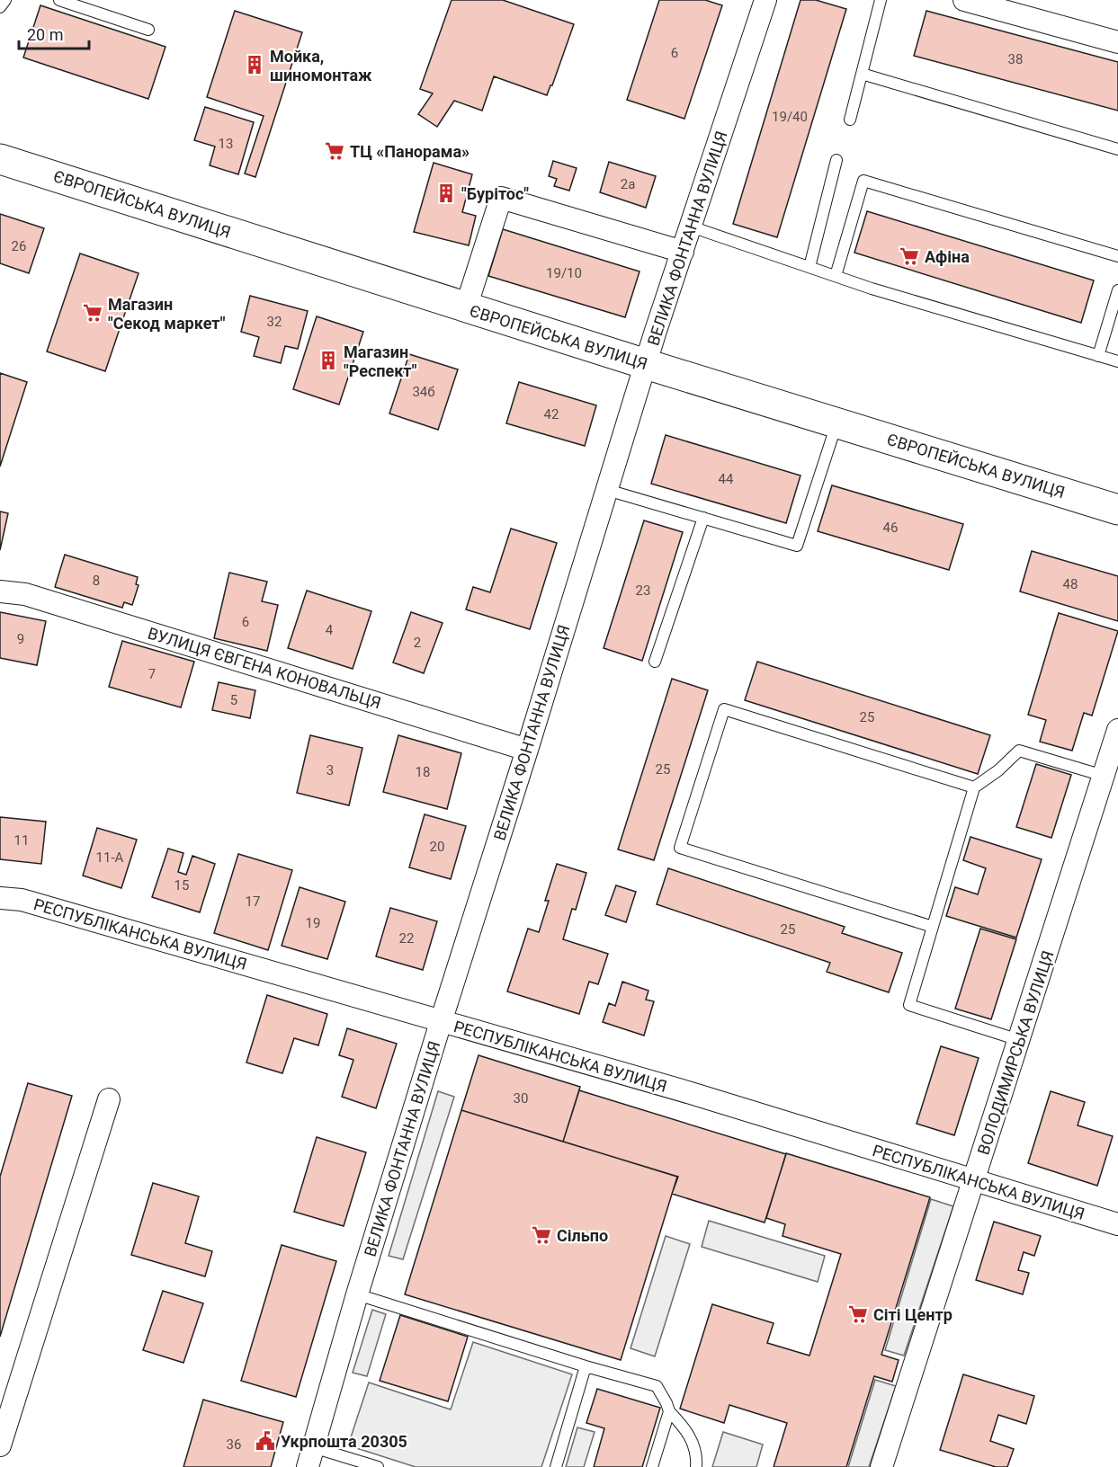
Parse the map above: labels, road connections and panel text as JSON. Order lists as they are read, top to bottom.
{
  "streets": {
    "main road": ["ЄВРОПЕЙСЬКА ВУЛИЦЯ"],
    "street": [
      "ВЕЛИКА ФОНТАННА ВУЛИЦЯ",
      "ВУЛИЦЯ ЄВГЕНА КОНОВАЛЬЦЯ",
      "РЕСПУБЛІКАНСЬКА ВУЛИЦЯ",
      "ВОЛОДИМИРСЬКА ВУЛИЦЯ"
    ]
  },
  "crossings": [
    ["ЄВРОПЕЙСЬКА ВУЛИЦЯ", "ВЕЛИКА ФОНТАННА ВУЛИЦЯ"],
    ["ВЕЛИКА ФОНТАННА ВУЛИЦЯ", "ВУЛИЦЯ ЄВГЕНА КОНОВАЛЬЦЯ"],
    ["ВЕЛИКА ФОНТАННА ВУЛИЦЯ", "РЕСПУБЛІКАНСЬКА ВУЛИЦЯ"],
    ["РЕСПУБЛІКАНСЬКА ВУЛИЦЯ", "ВОЛОДИМИРСЬКА ВУЛИЦЯ"]
  ],
  "places": {
    "building": ["Мойка, шиномонтаж", "\"Бурітос\"", "Магазин \"Респект\""],
    "supermarket": [
      "ТЦ «Панорама»",
      "Афіна",
      "Магазин \"Секод маркет\"",
      "Сільпо",
      "Сіті Центр"
    ],
    "public building": ["Укрпошта 20305"]
  },
  "house_numbers": [
    "6",
    "38",
    "19/40",
    "13",
    "2а",
    "26",
    "19/10",
    "32",
    "34б",
    "42",
    "44",
    "46",
    "8",
    "48",
    "23",
    "6",
    "4",
    "9",
    "2",
    "7",
    "5",
    "25",
    "25",
    "3",
    "18",
    "11",
    "20",
    "11-А",
    "15",
    "17",
    "19",
    "25",
    "22",
    "30",
    "36"
  ],
  "scale_bar": "20 m"
}
